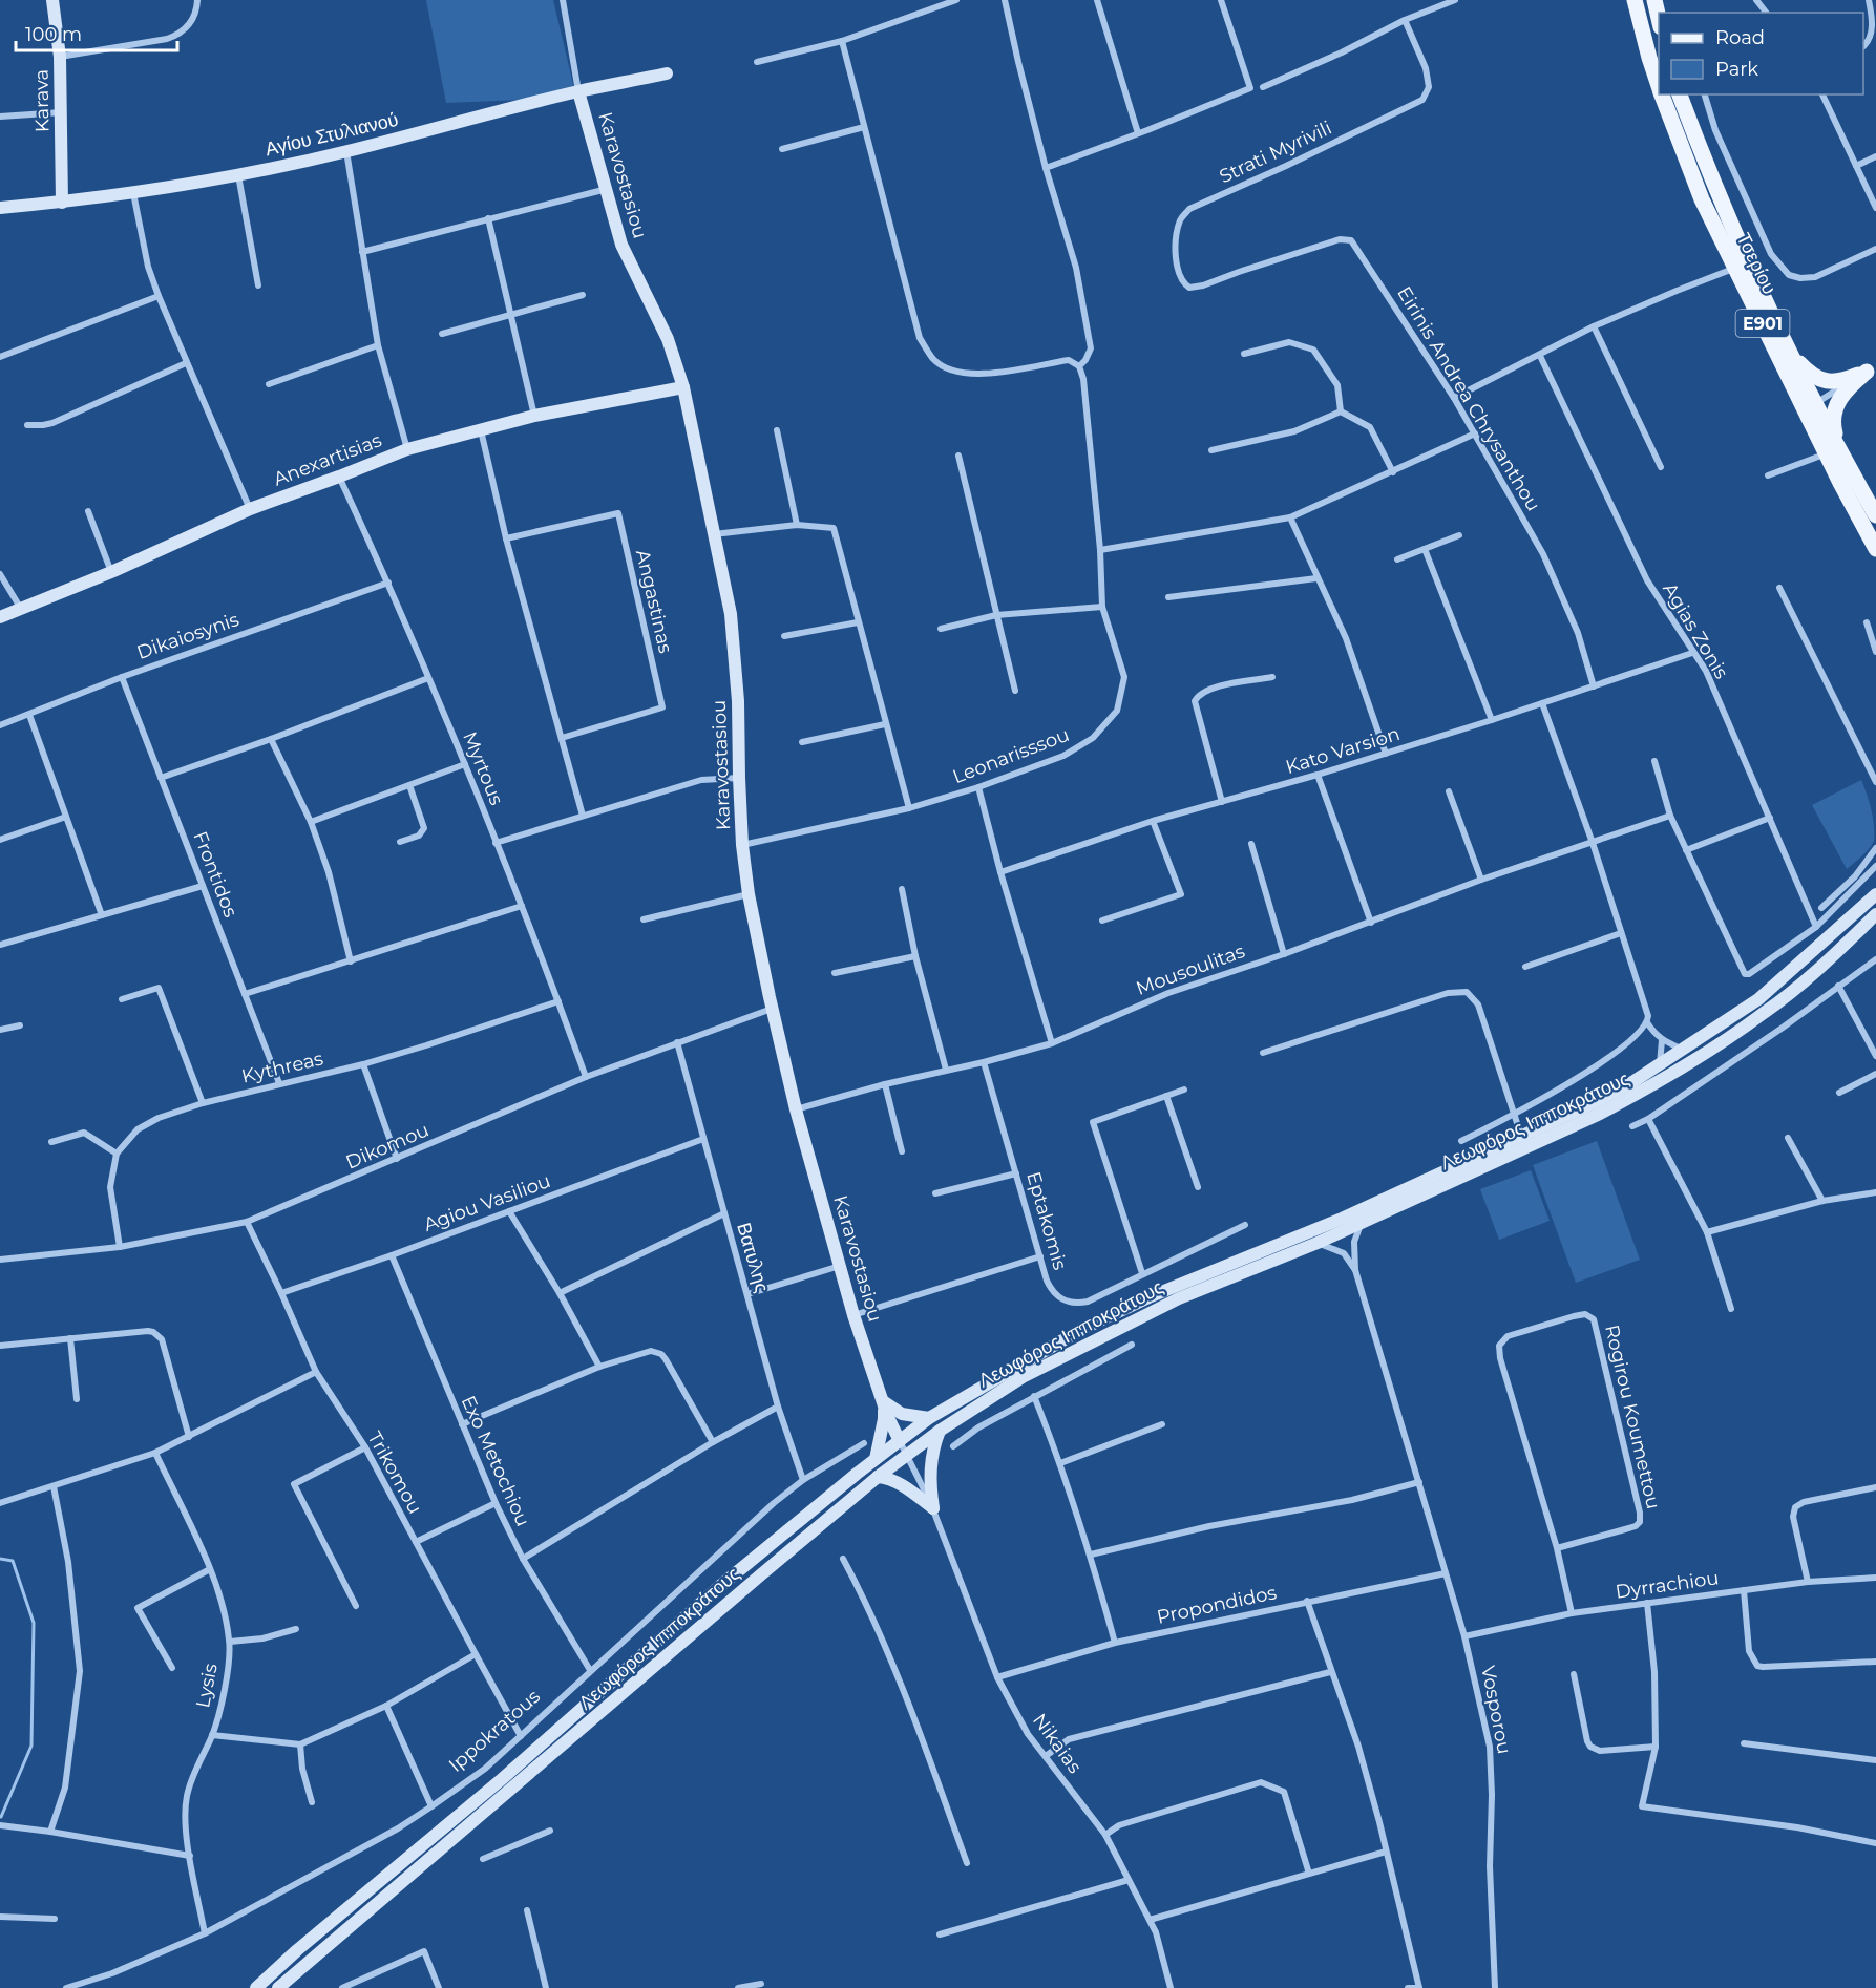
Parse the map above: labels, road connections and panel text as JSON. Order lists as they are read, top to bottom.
{
  "streets": {
    "main road": [
      "Karava",
      "Αγίου Στυλιανού",
      "Karavostasiou",
      "Τσερίου",
      "E901",
      "Anexartisias",
      "Λεωφόρος Ιπποκράτους"
    ],
    "street": [
      "Strati Myrivili",
      "Eirinis Andrea Chrysanthou",
      "Angastinas",
      "Agias Zonis",
      "Dikaiosynis",
      "Kato Varsion",
      "Leonarisssou",
      "Myrtous",
      "Frontidos",
      "Mousoulitas",
      "Kythreas",
      "Dikomou",
      "Agiou Vasiliou",
      "Eptakomis",
      "Βατυλης",
      "Rogirou Koumettou",
      "Exo Metochiou",
      "Trikomou",
      "Dyrrachiou",
      "Propondidos",
      "Lysis",
      "Vosporou",
      "Ippokratous",
      "Nikaias"
    ]
  },
  "crossings": [
    ["Karava", "Αγίου Στυλιανού"],
    ["Αγίου Στυλιανού", "Karavostasiou"],
    ["Strati Myrivili", "Eirinis Andrea Chrysanthou"],
    ["Karavostasiou", "Anexartisias"],
    ["Karavostasiou", "Leonarisssou"],
    ["Karavostasiou", "Mousoulitas"],
    ["Karavostasiou", "Λεωφόρος Ιπποκράτους"],
    ["Karavostasiou", "Dikomou"],
    ["Karavostasiou", "Nikaias"],
    ["Τσερίου", "E901"],
    ["Eirinis Andrea Chrysanthou", "Kato Varsion"],
    ["Anexartisias", "Myrtous"],
    ["Agias Zonis", "Kato Varsion"],
    ["Dikaiosynis", "Myrtous"],
    ["Dikaiosynis", "Frontidos"],
    ["Myrtous", "Kythreas"],
    ["Myrtous", "Dikomou"],
    ["Frontidos", "Kythreas"],
    ["Mousoulitas", "Eptakomis"],
    ["Λεωφόρος Ιπποκράτους", "Nikaias"],
    ["Dikomou", "Βατυλης"],
    ["Dikomou", "Trikomou"],
    ["Agiou Vasiliou", "Βατυλης"],
    ["Agiou Vasiliou", "Exo Metochiou"],
    ["Agiou Vasiliou", "Trikomou"],
    ["Βατυλης", "Ippokratous"],
    ["Rogirou Koumettou", "Dyrrachiou"],
    ["Exo Metochiou", "Ippokratous"],
    ["Trikomou", "Ippokratous"],
    ["Dyrrachiou", "Vosporou"],
    ["Propondidos", "Vosporou"],
    ["Propondidos", "Nikaias"],
    ["Lysis", "Ippokratous"]
  ],
  "legend": ["Road", "Park"],
  "scale_bar": "100 m"
}
